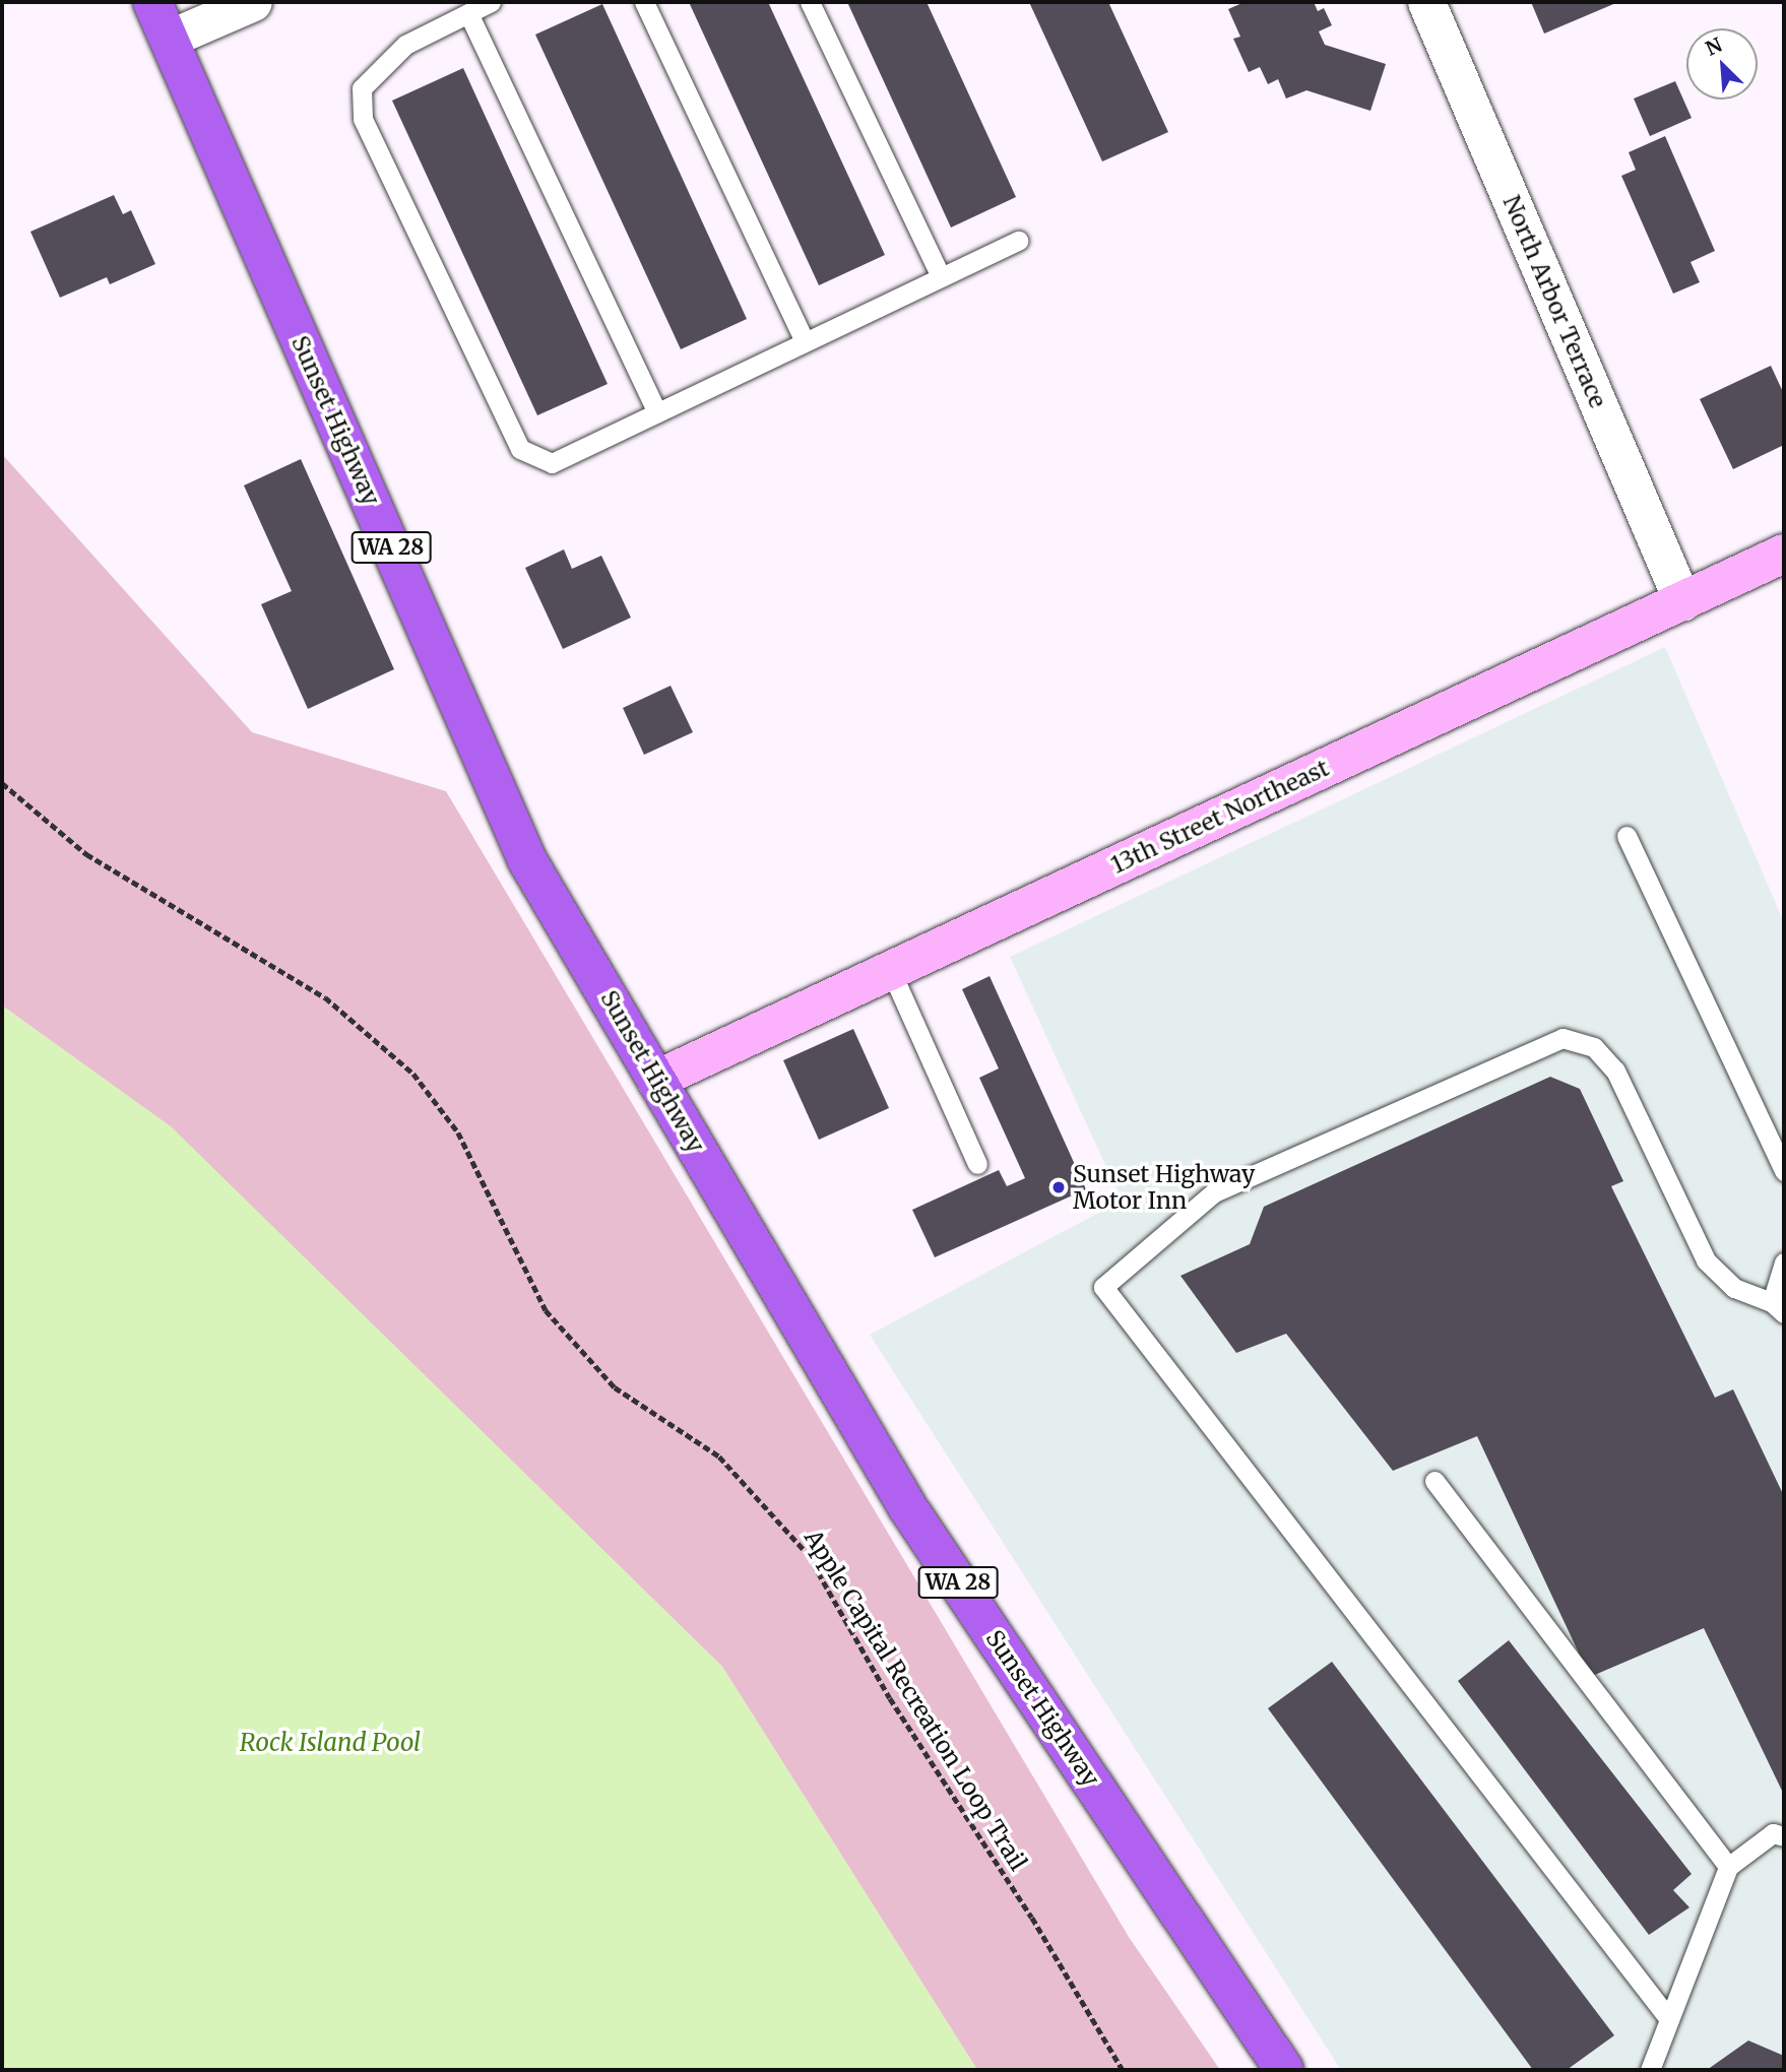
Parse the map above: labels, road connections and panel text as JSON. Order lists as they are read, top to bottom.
{
  "streets": {
    "highway": ["Sunset Highway", "WA 28"],
    "street": ["North Arbor Terrace", "13th Street Northeast"],
    "path": ["Apple Capital Recreation Loop Trail"]
  },
  "crossings": [
    ["North Arbor Terrace", "13th Street Northeast"],
    ["Sunset Highway", "13th Street Northeast"]
  ],
  "water": ["Rock Island Pool"],
  "places": ["Sunset Highway Motor Inn"],
  "north": "top left"
}
